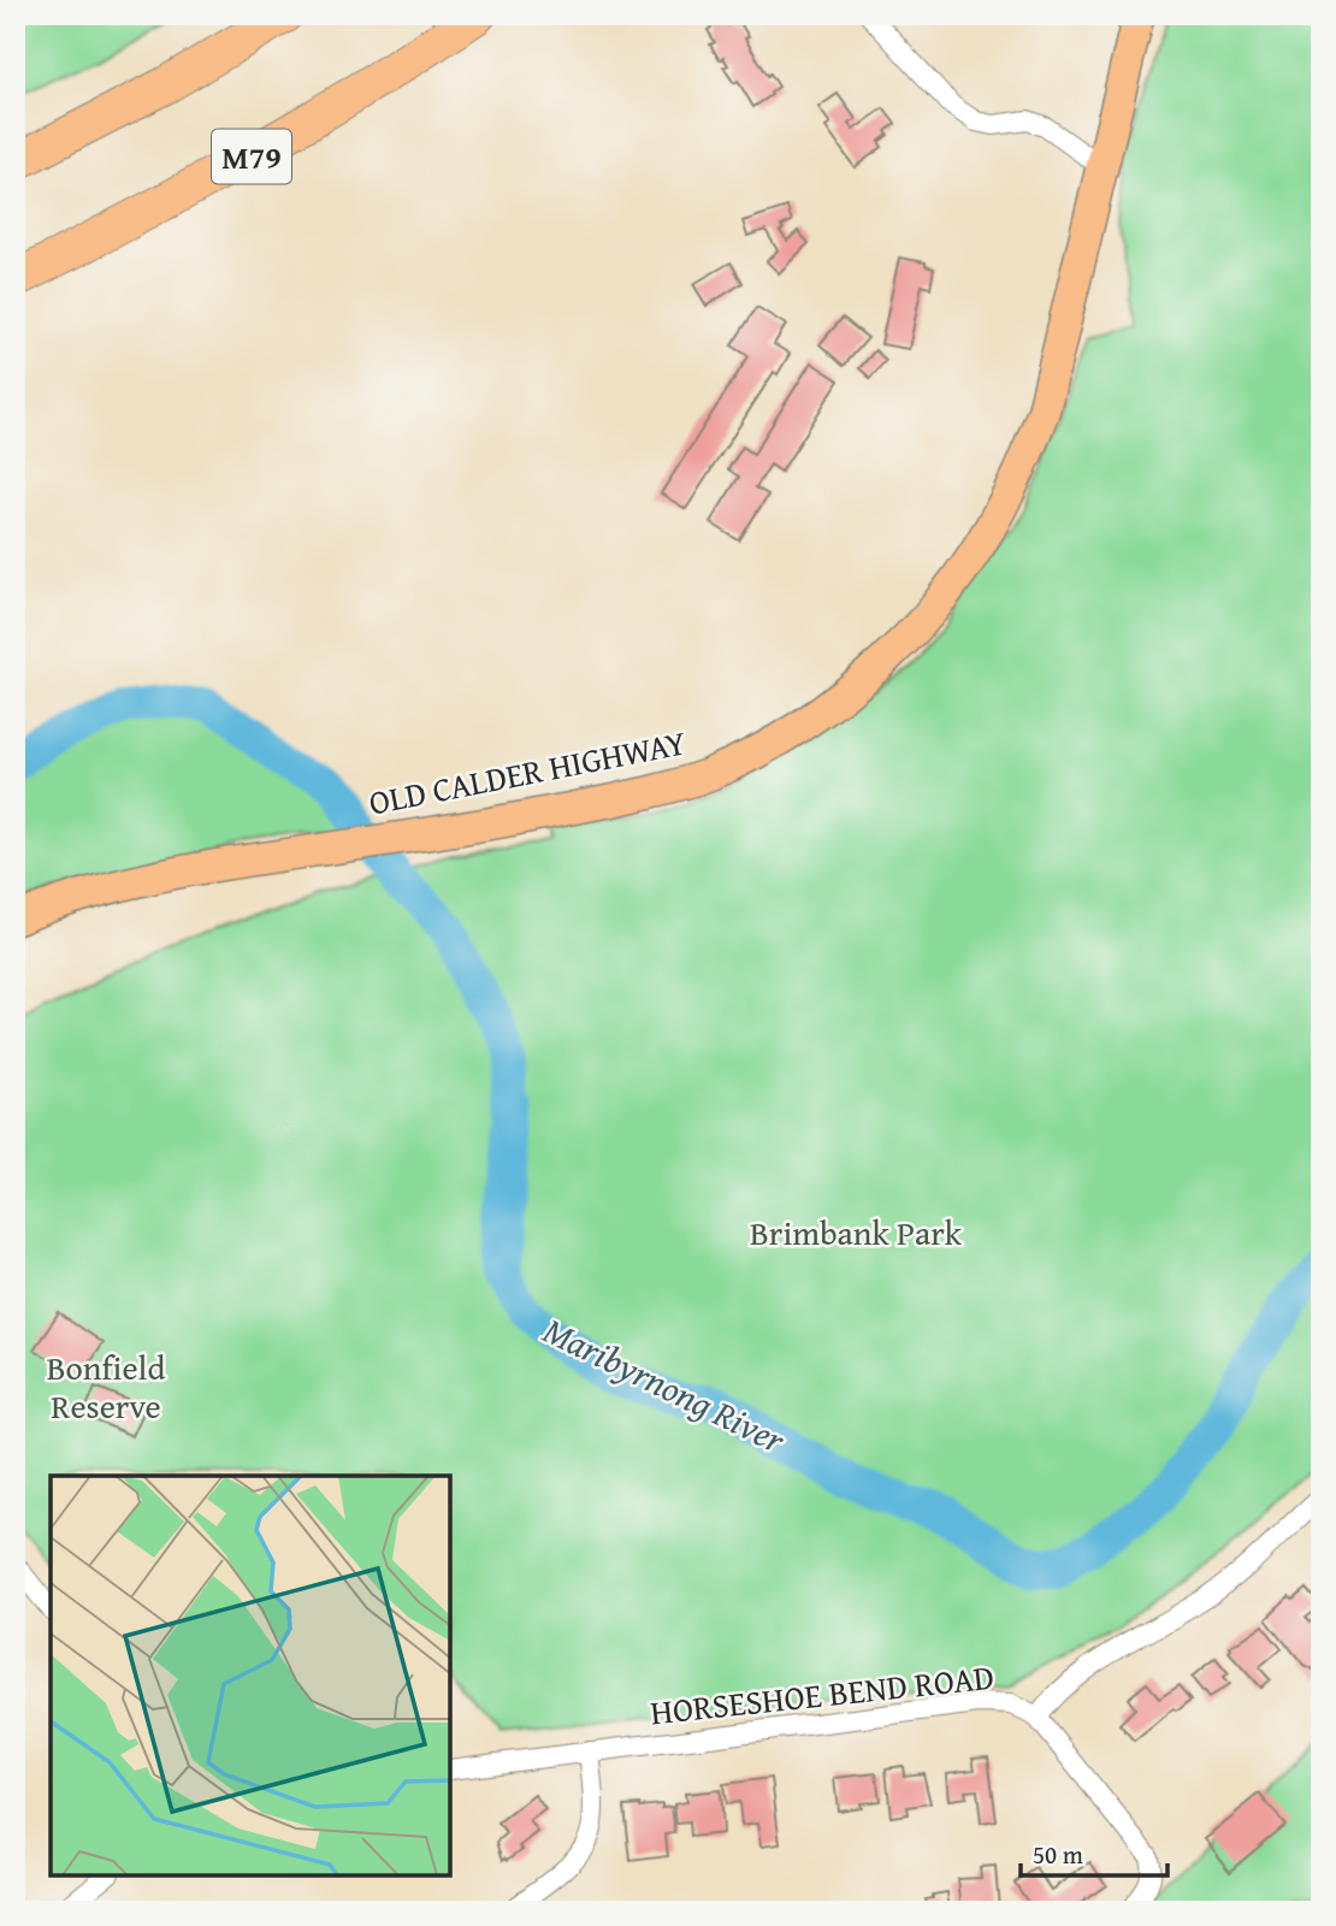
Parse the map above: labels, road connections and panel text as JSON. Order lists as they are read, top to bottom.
{
  "streets": {
    "highway": ["M79"],
    "main road": ["OLD CALDER HIGHWAY"],
    "street": ["HORSESHOE BEND ROAD"]
  },
  "water": ["Maribyrnong River"],
  "parks": ["Brimbank Park", "Bonfield Reserve"],
  "scale_bar": "50 m"
}
